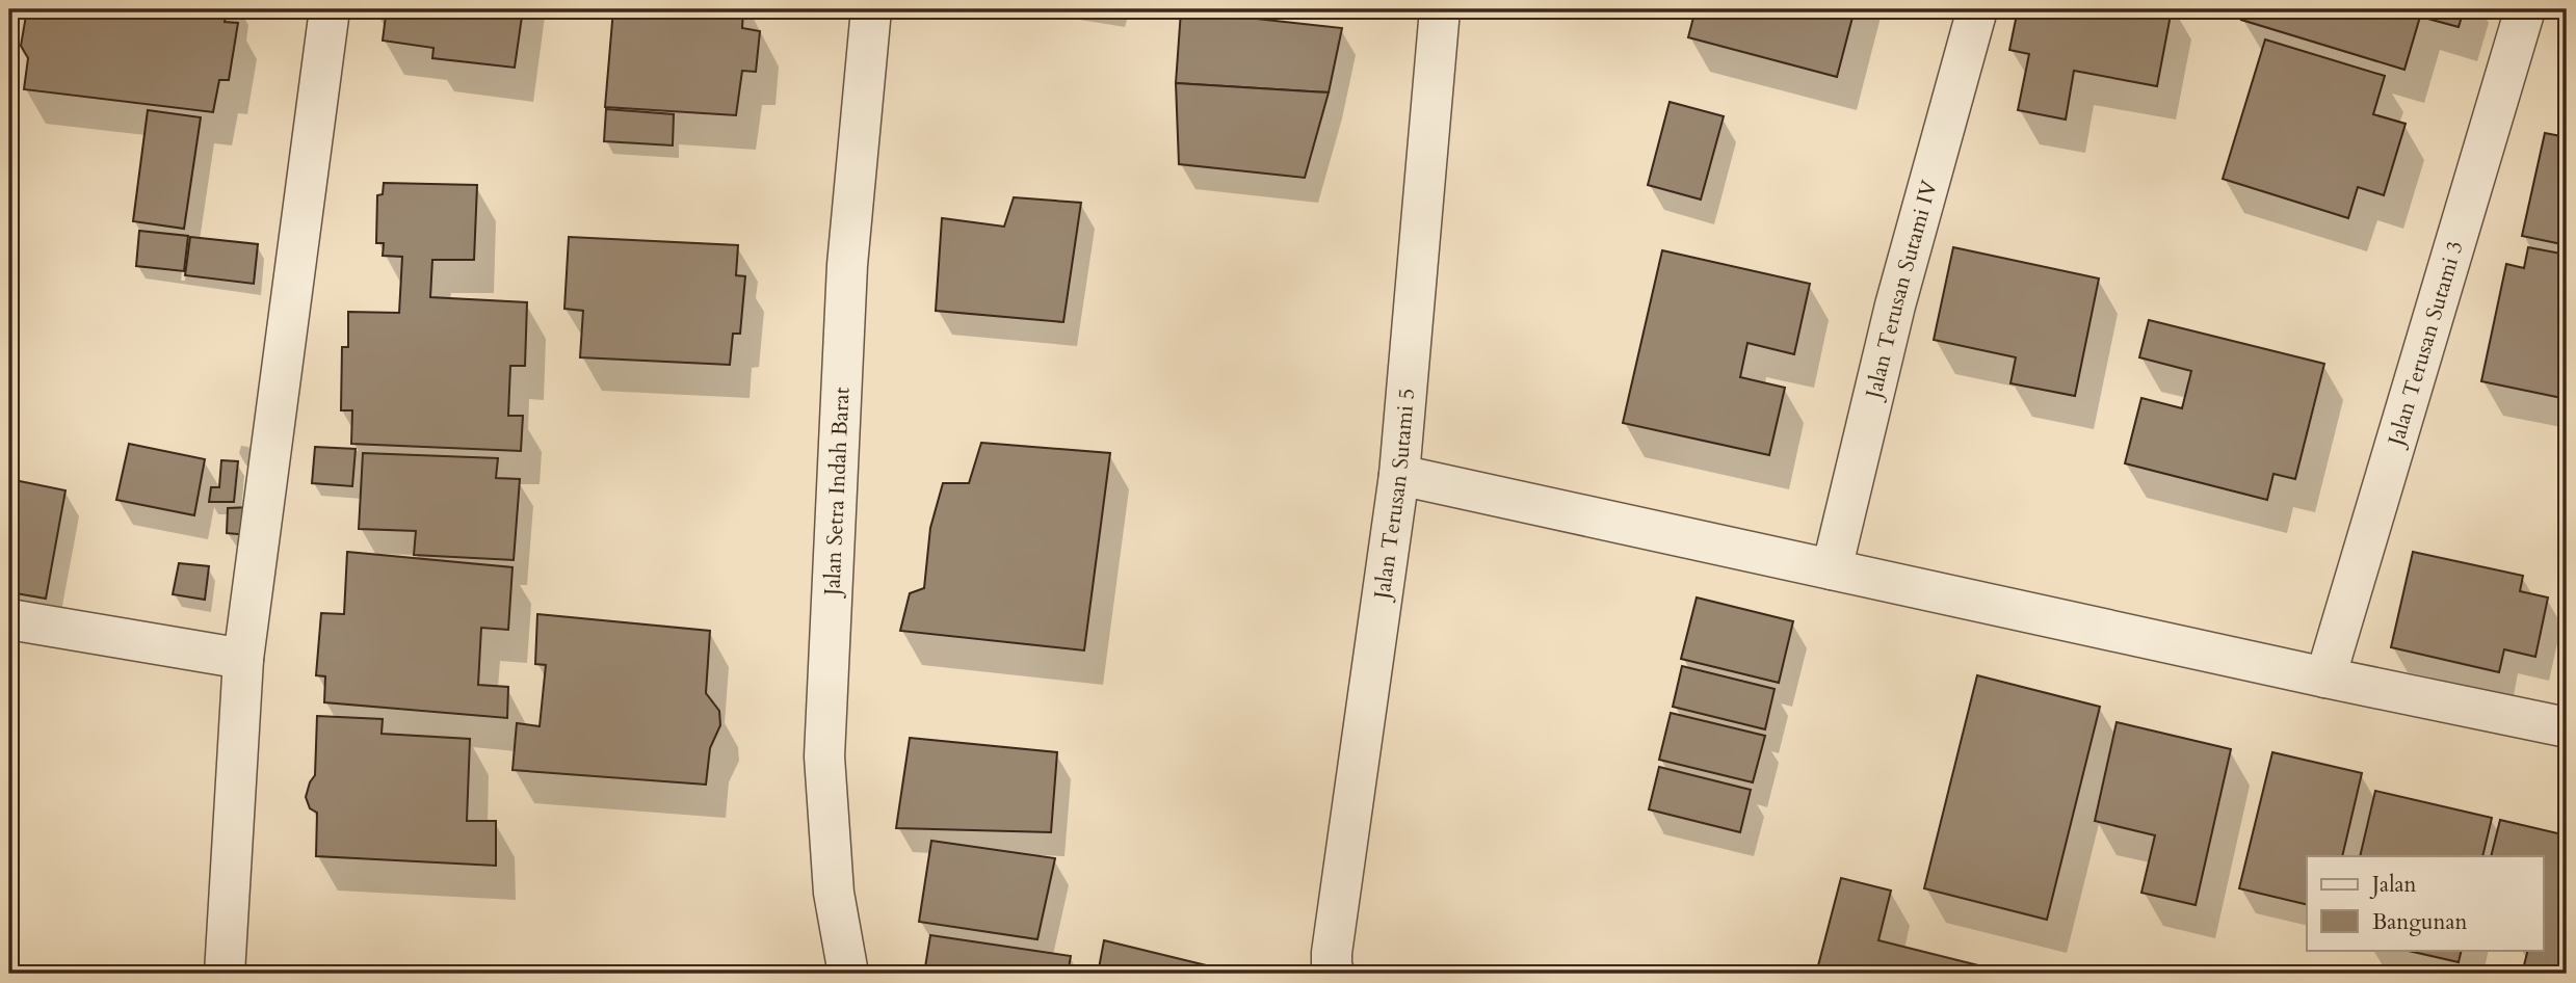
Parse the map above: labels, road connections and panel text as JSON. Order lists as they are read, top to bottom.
{
  "streets": {
    "street": [
      "Jalan Terusan Sutami IV",
      "Jalan Terusan Sutami 3",
      "Jalan Setra Indah Barat",
      "Jalan Terusan Sutami 5"
    ]
  },
  "legend": ["Jalan", "Bangunan"]
}
